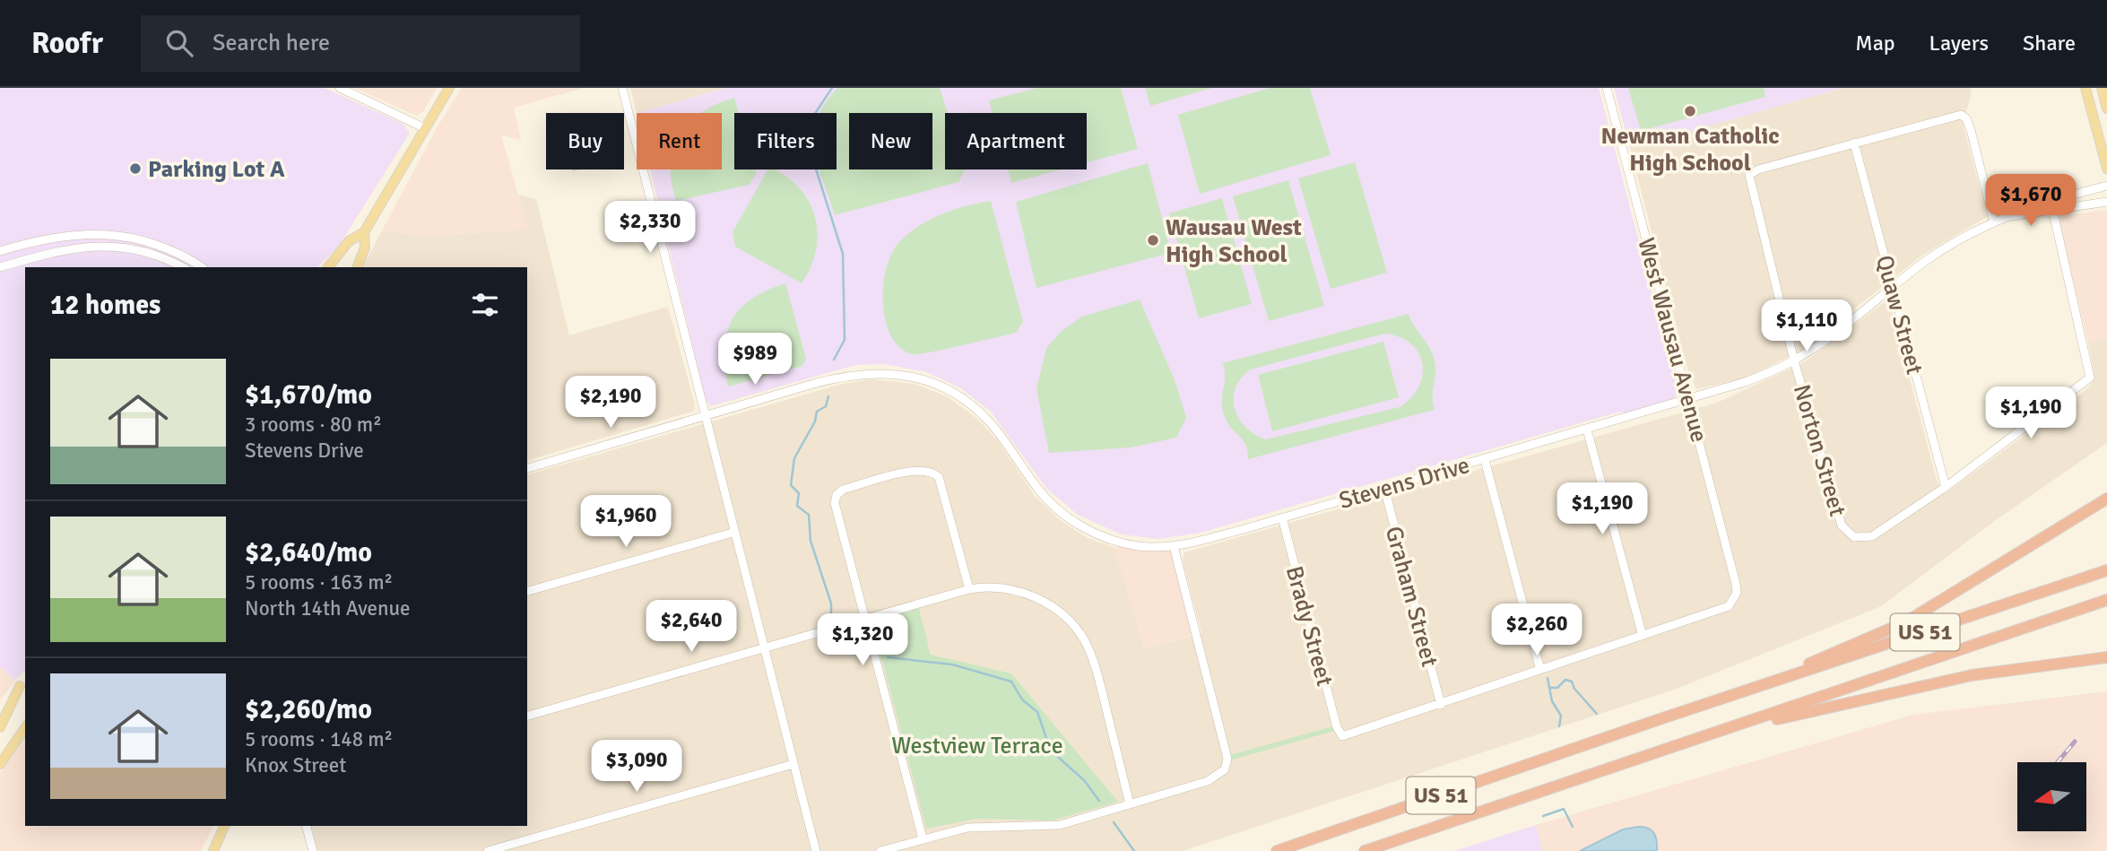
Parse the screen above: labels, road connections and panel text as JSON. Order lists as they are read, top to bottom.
{
  "streets": {
    "highway": ["US 51"],
    "street": [
      "Quaw Street",
      "West Wausau Avenue",
      "Norton Street",
      "Stevens Drive",
      "Graham Street",
      "Brady Street"
    ]
  },
  "crossings": [
    ["Quaw Street", "Norton Street"],
    ["Quaw Street", "Stevens Drive"],
    ["West Wausau Avenue", "Stevens Drive"],
    ["Norton Street", "Stevens Drive"],
    ["Stevens Drive", "Graham Street"],
    ["Stevens Drive", "Brady Street"],
    ["Graham Street", "Brady Street"]
  ],
  "parks": ["Westview Terrace"],
  "places": ["Newman Catholic High School", "Parking Lot A", "Wausau West High School"],
  "north": "left",
  "page": {
    "header": "Roofr",
    "search": "Search here",
    "nav": ["Map", "Layers", "Share"],
    "chip": [
      "Buy",
      "Rent",
      "Filters",
      "New",
      "Apartment"
    ],
    "price": [
      "$1,670",
      "$2,330",
      "$1,110",
      "$989",
      "$2,190",
      "$1,190",
      "$1,190",
      "$1,960",
      "$2,640",
      "$2,260",
      "$1,320",
      "$3,090"
    ],
    "heading": "12 homes",
    "list": [
      {
        "name": "$1,670/mo",
        "note": "3 rooms · 80 m² · Stevens Drive"
      },
      {
        "name": "$2,640/mo",
        "note": "5 rooms · 163 m² · North 14th Avenue"
      },
      {
        "name": "$2,260/mo",
        "note": "5 rooms · 148 m² · Knox Street"
      }
    ]
  }
}
